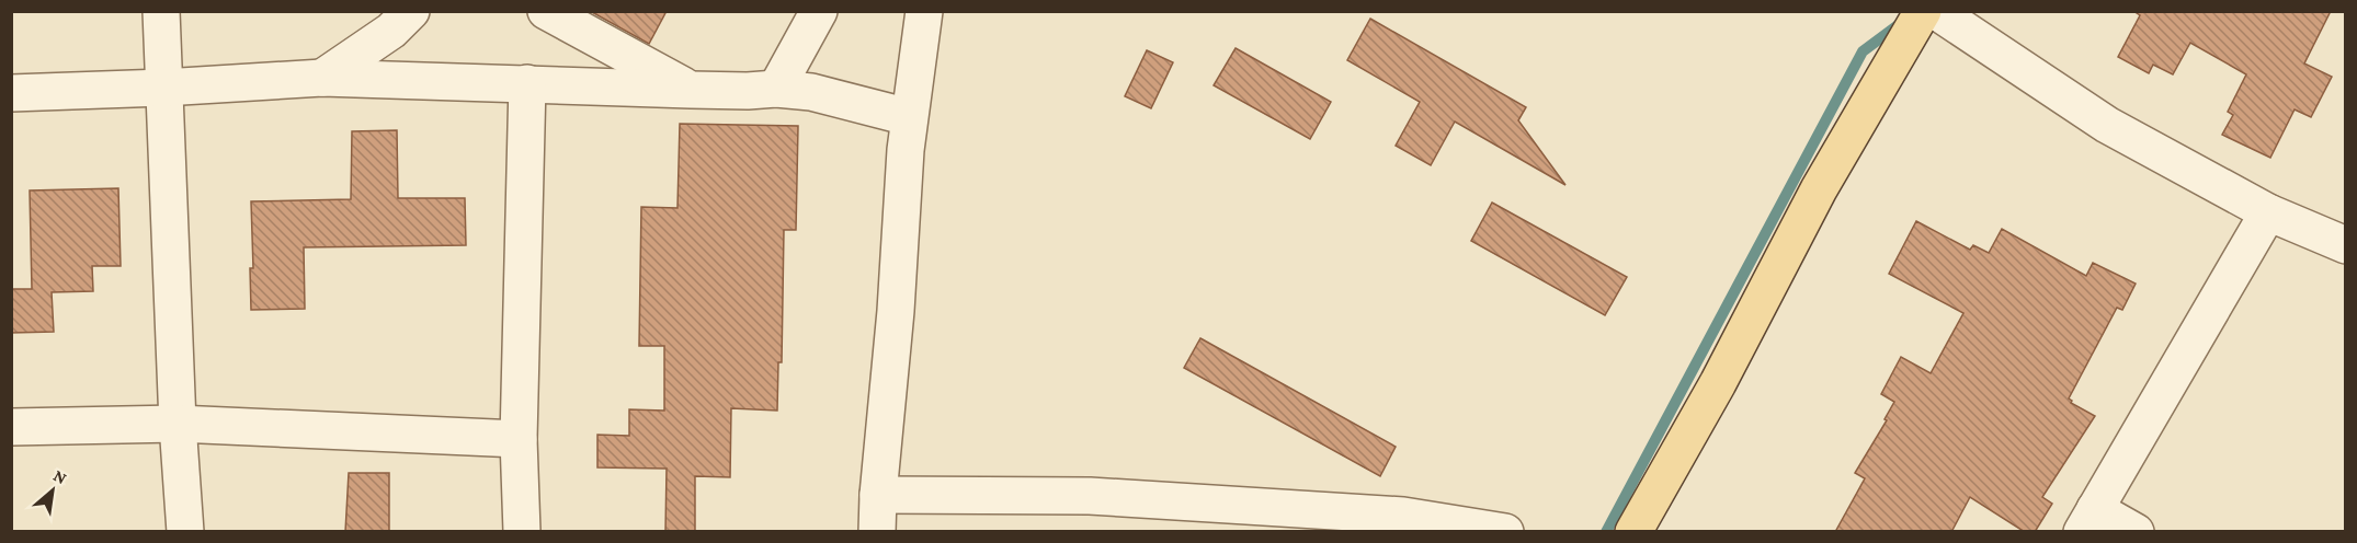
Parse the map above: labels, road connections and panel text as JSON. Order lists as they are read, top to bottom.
{
  "north": "top right"
}
